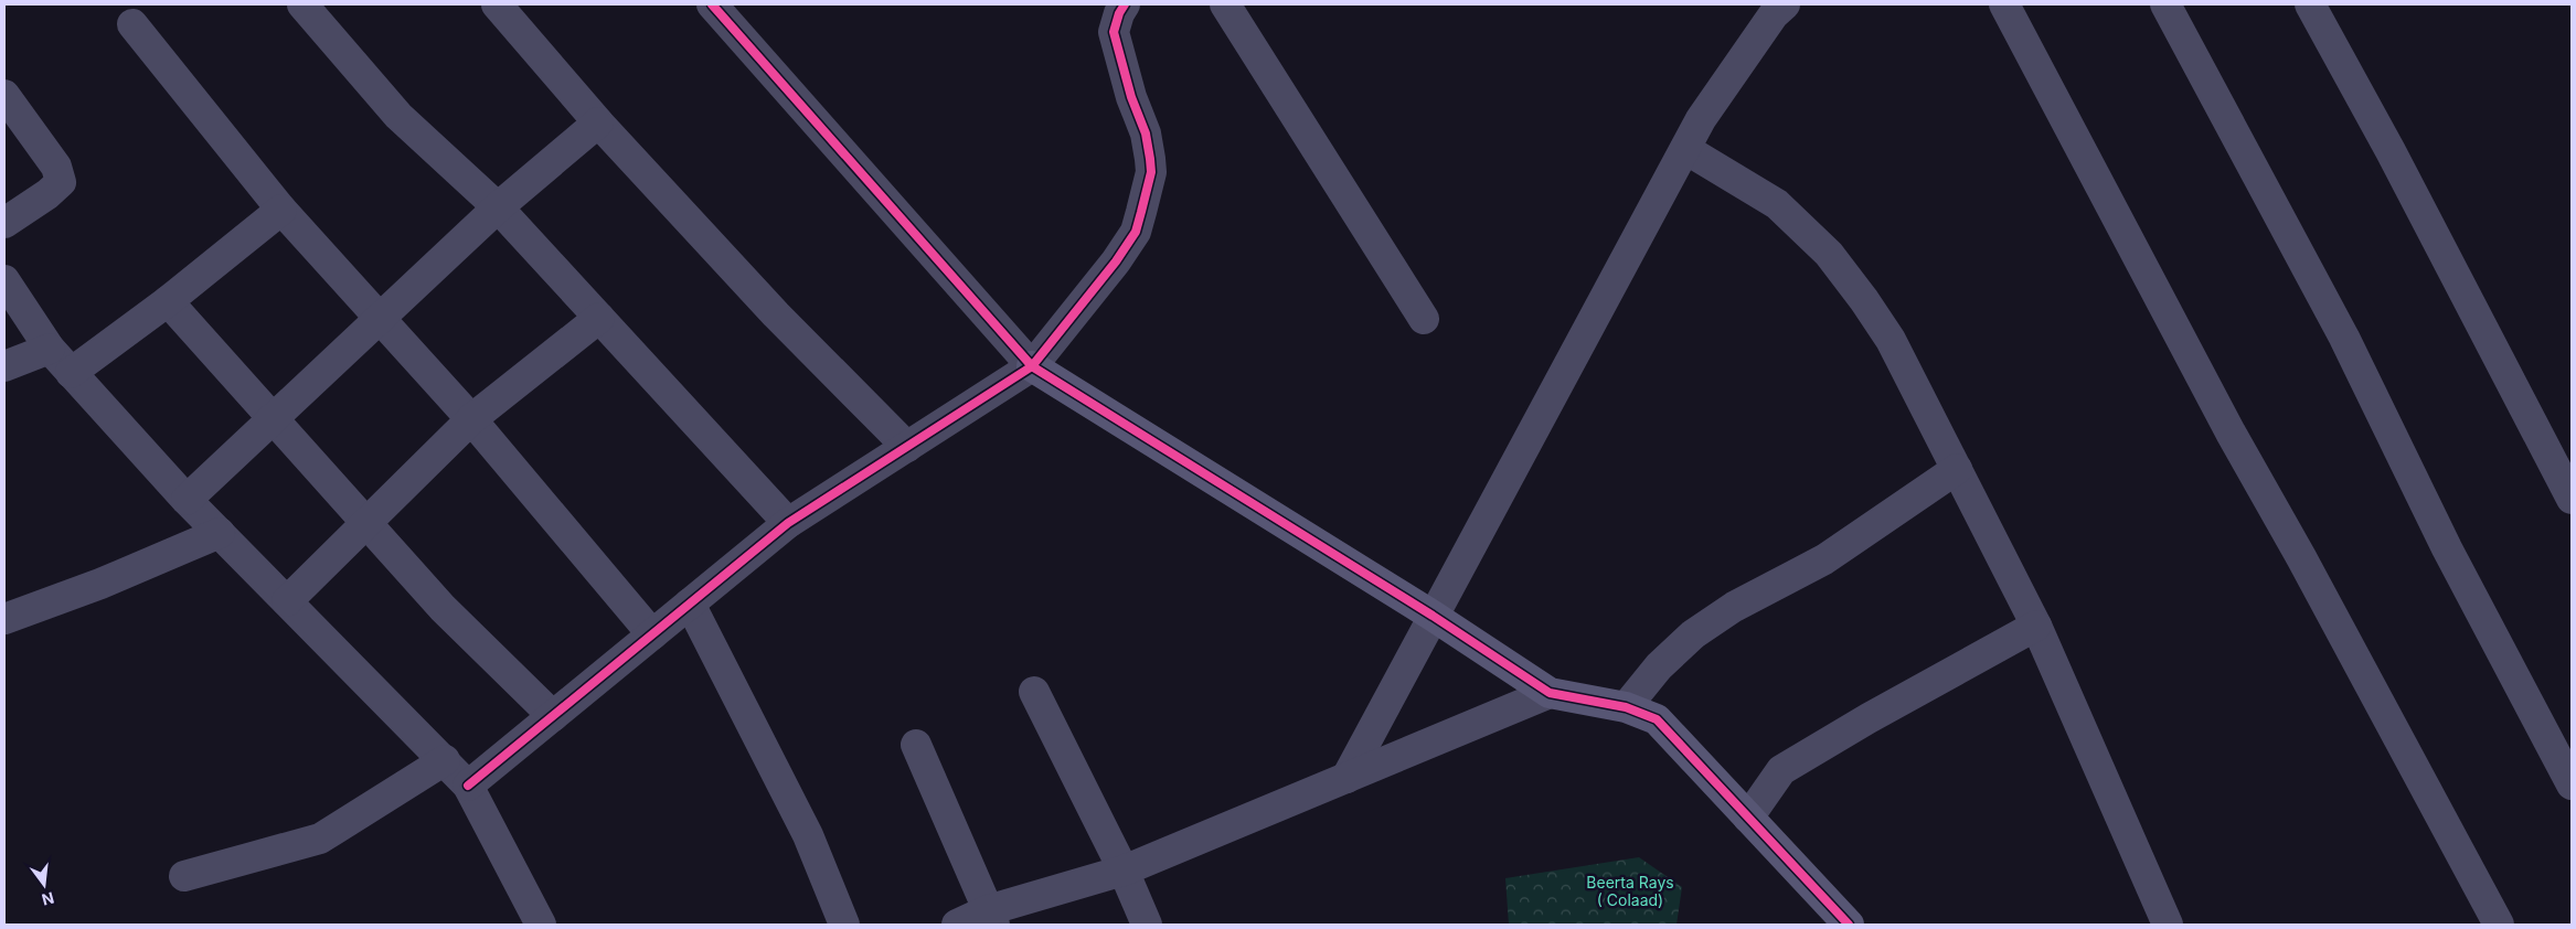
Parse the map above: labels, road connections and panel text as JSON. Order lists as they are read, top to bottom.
{
  "parks": ["Beerta Rays ( Colaad)"],
  "north": "bottom"
}
